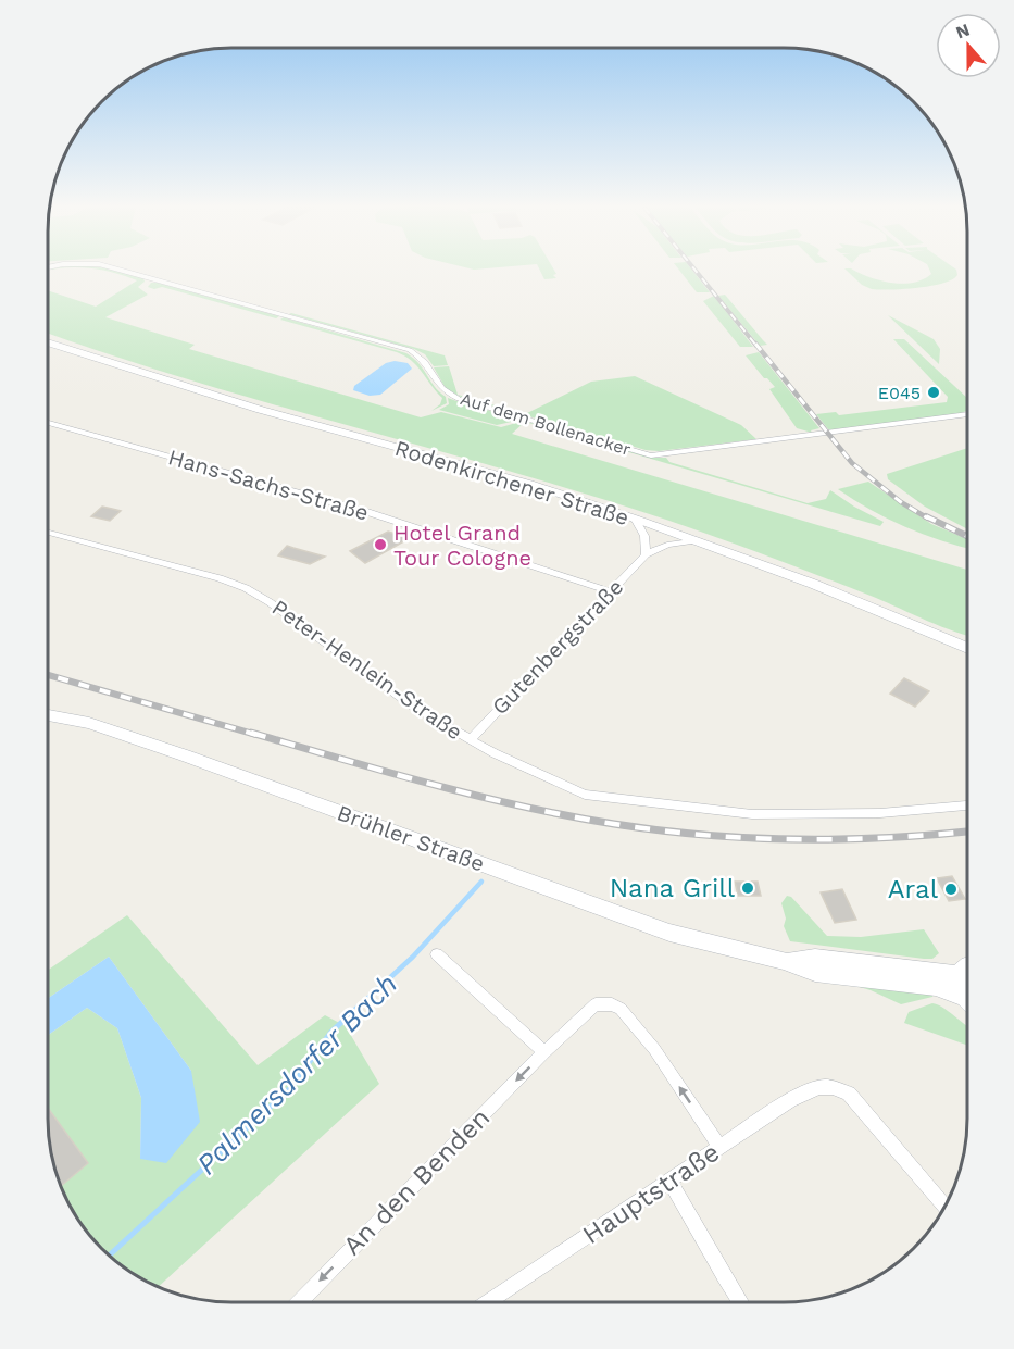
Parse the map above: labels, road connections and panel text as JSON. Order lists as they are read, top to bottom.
{
  "streets": {
    "main road": ["Rodenkirchener Straße", "Brühler Straße"],
    "street": [
      "Auf dem Bollenacker",
      "Hans-Sachs-Straße",
      "Gutenbergstraße",
      "Peter-Henlein-Straße",
      "An den Benden",
      "Hauptstraße"
    ]
  },
  "crossings": [
    ["Hans-Sachs-Straße", "Gutenbergstraße"],
    ["Gutenbergstraße", "Peter-Henlein-Straße"],
    ["An den Benden", "Hauptstraße"]
  ],
  "water": ["Palmersdorfer Bach"],
  "places": [
    "E045",
    "Hotel Grand Tour Cologne",
    "Nana Grill",
    "Aral"
  ],
  "north": "top"
}
